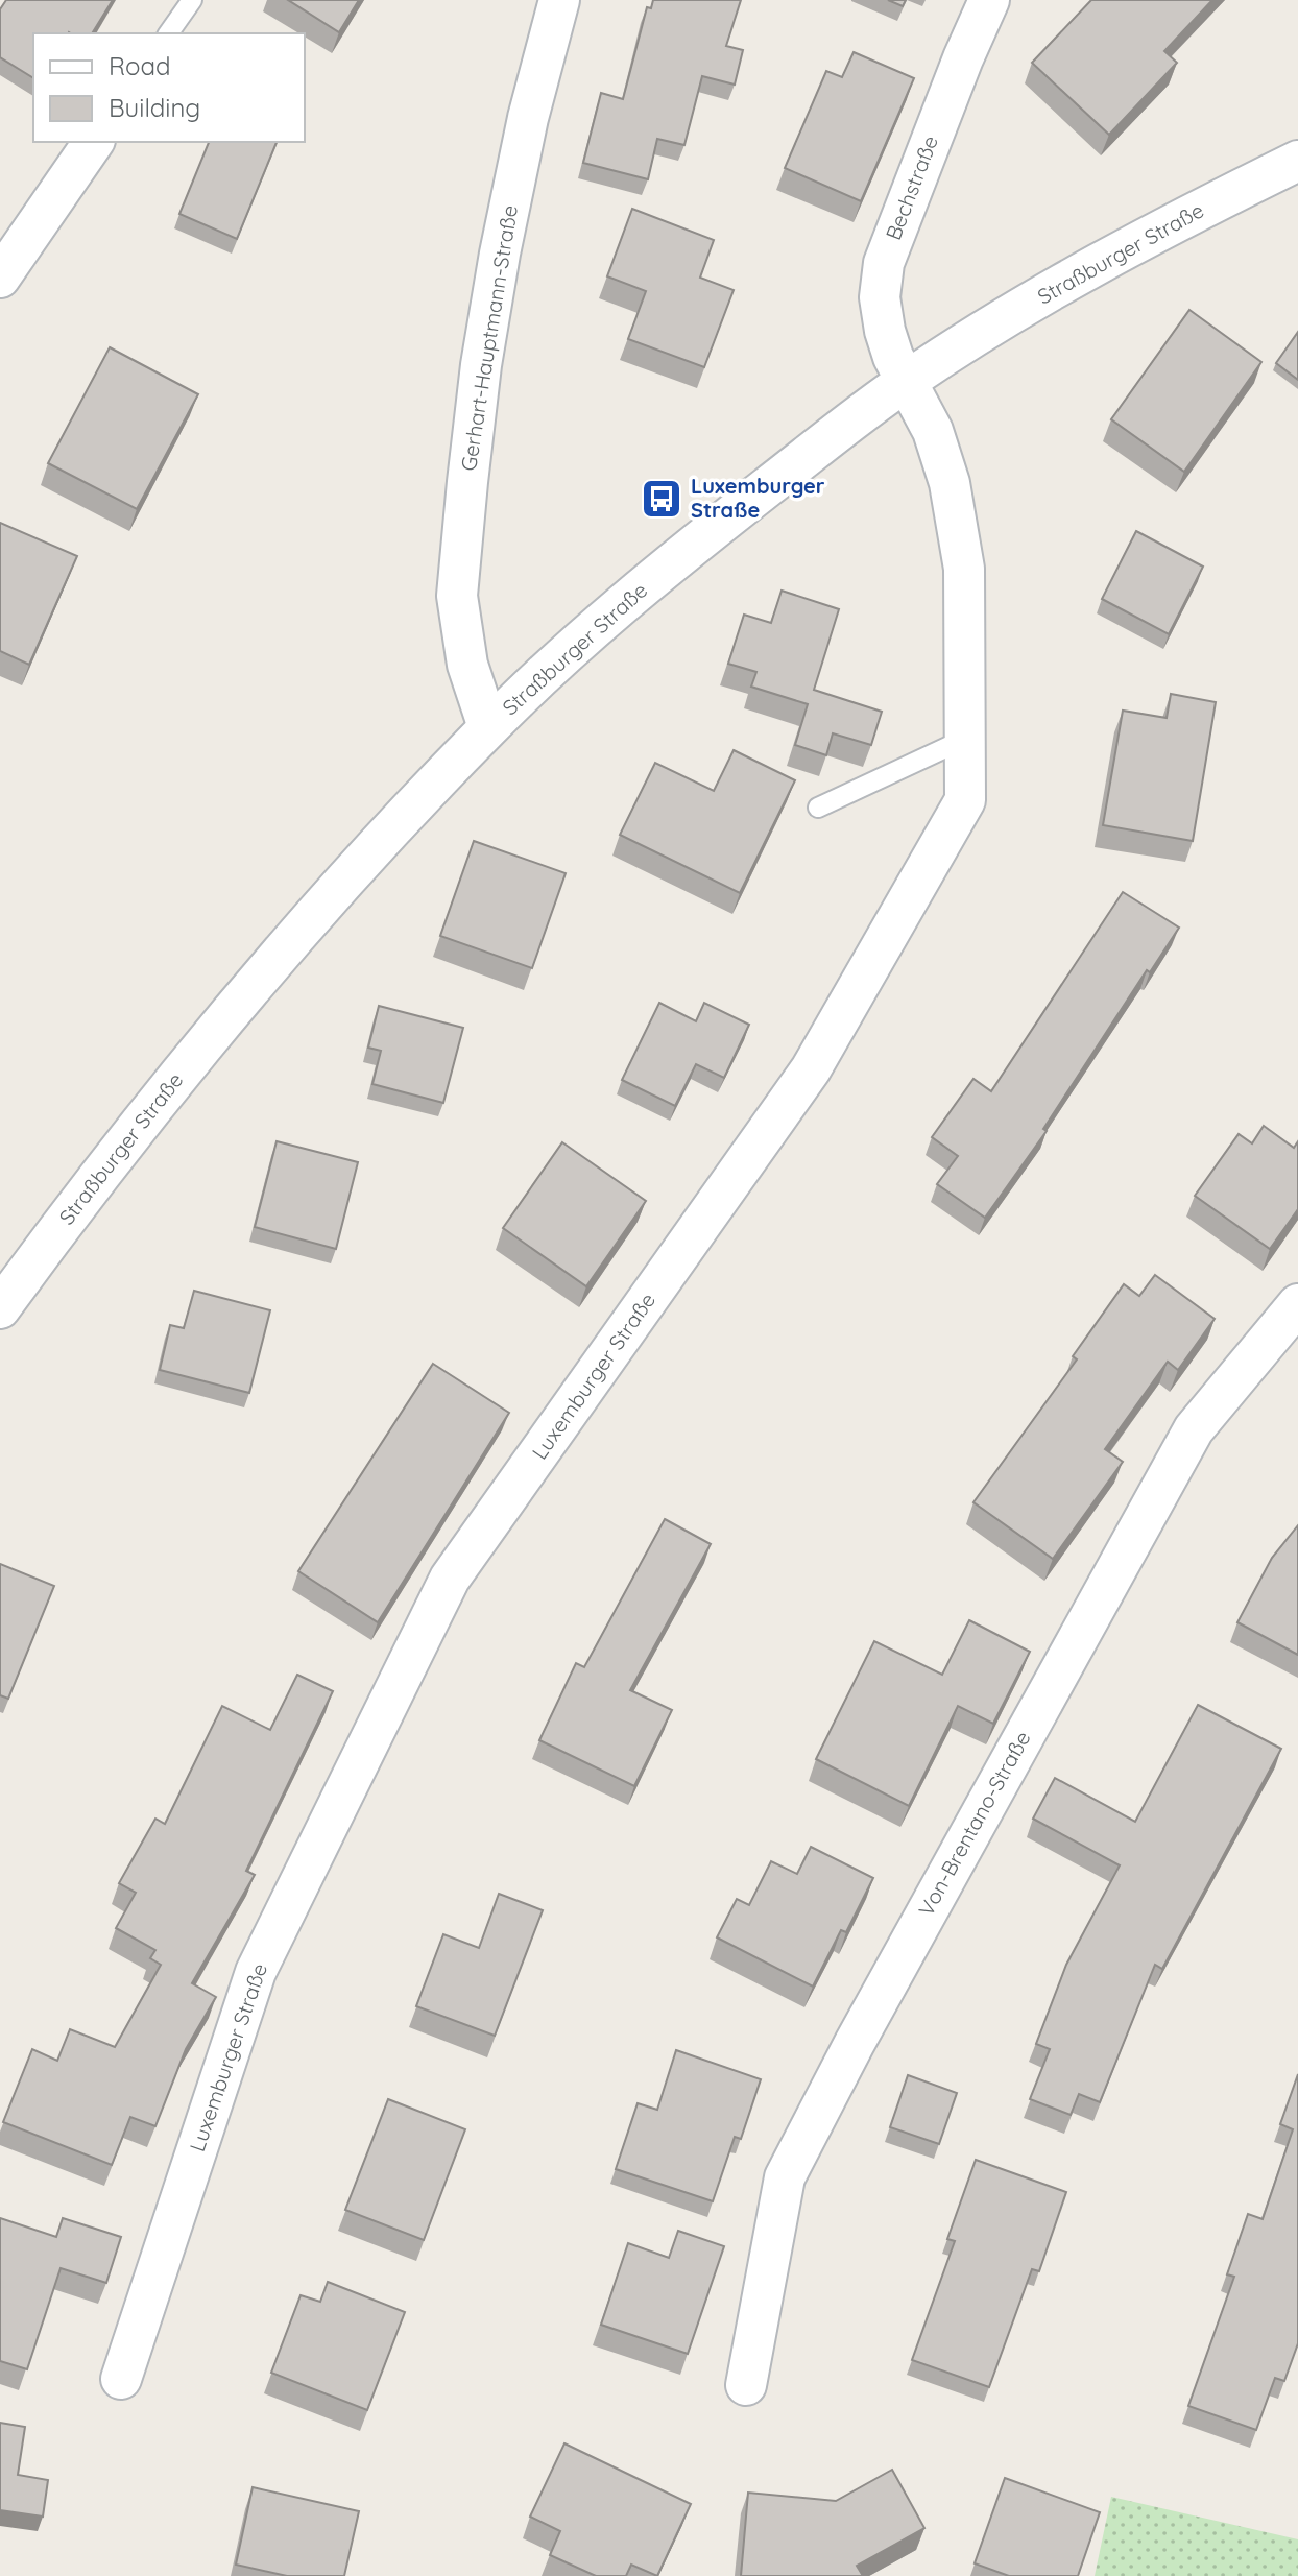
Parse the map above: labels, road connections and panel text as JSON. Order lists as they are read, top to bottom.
{
  "streets": {
    "street": [
      "Bechstraße",
      "Straßburger Straße",
      "Gerhart-Hauptmann-Straße",
      "Luxemburger Straße",
      "Von-Brentano-Straße"
    ]
  },
  "crossings": [
    ["Bechstraße", "Straßburger Straße"],
    ["Bechstraße", "Luxemburger Straße"],
    ["Straßburger Straße", "Gerhart-Hauptmann-Straße"],
    ["Straßburger Straße", "Luxemburger Straße"]
  ],
  "places": {
    "bus stop": ["Luxemburger Straße"]
  },
  "legend": ["Road", "Building"]
}
